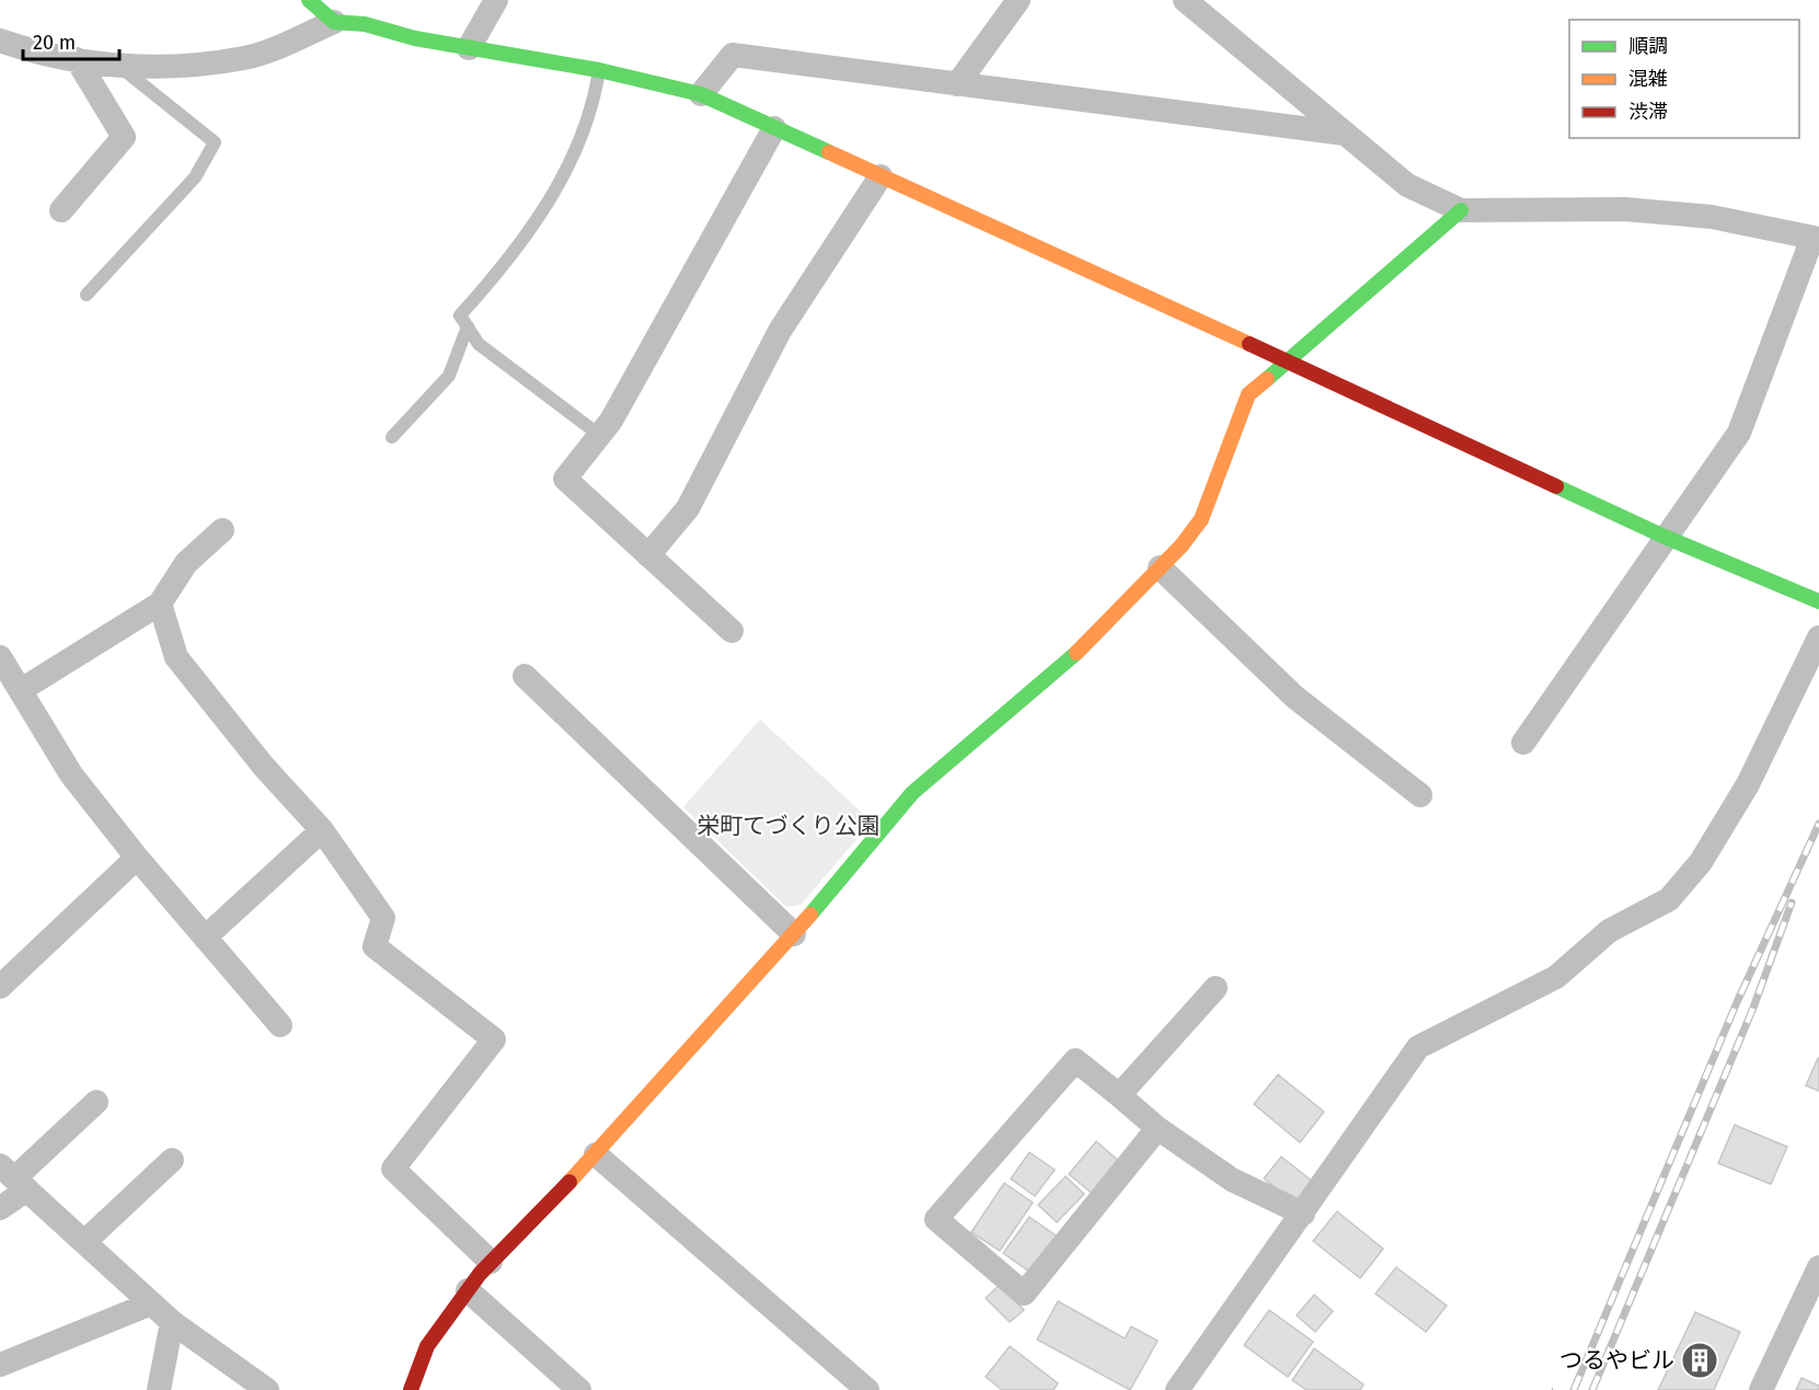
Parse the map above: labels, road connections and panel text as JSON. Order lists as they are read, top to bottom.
{
  "parks": ["栄町てづくり公園"],
  "places": {
    "building": ["つるやビル"]
  },
  "legend": ["順調", "混雑", "渋滞"],
  "scale_bar": "20 m"
}
